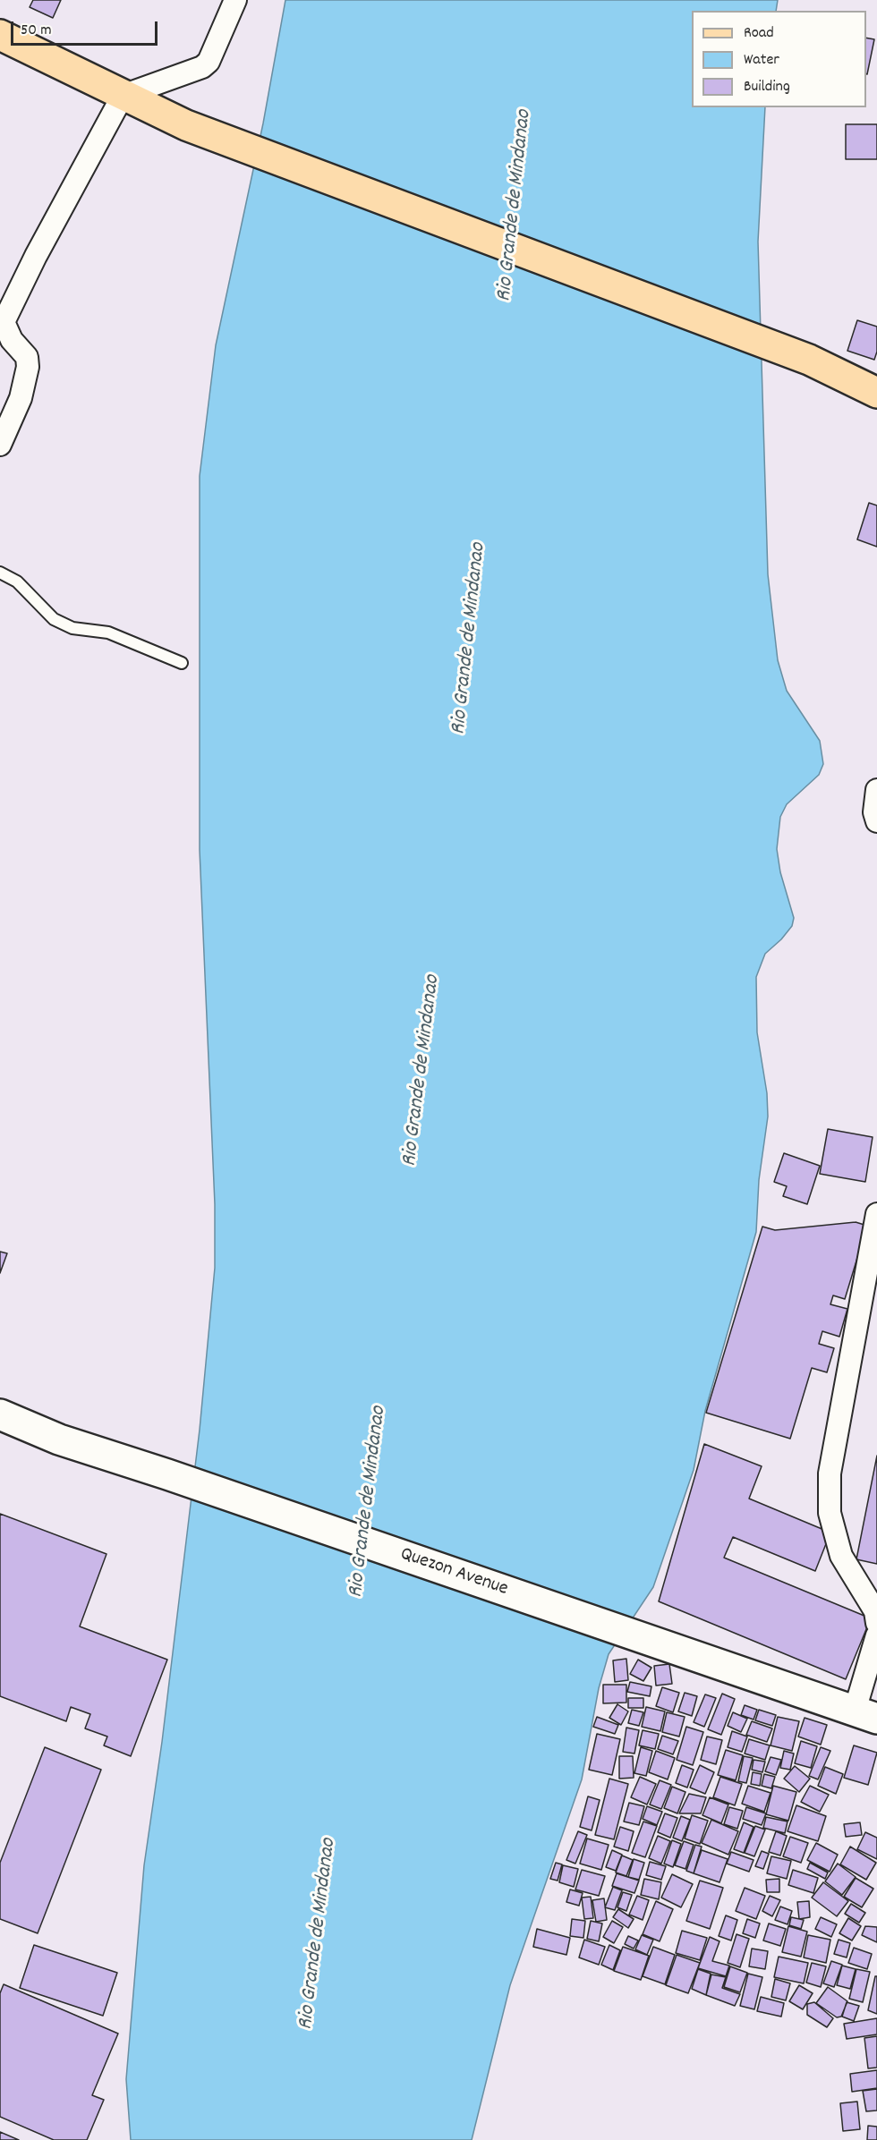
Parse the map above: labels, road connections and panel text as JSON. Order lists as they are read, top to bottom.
{
  "streets": {
    "street": ["Quezon Avenue"]
  },
  "water": ["Rio Grande de Mindanao"],
  "legend": ["Road", "Water", "Building"],
  "scale_bar": "50 m"
}
